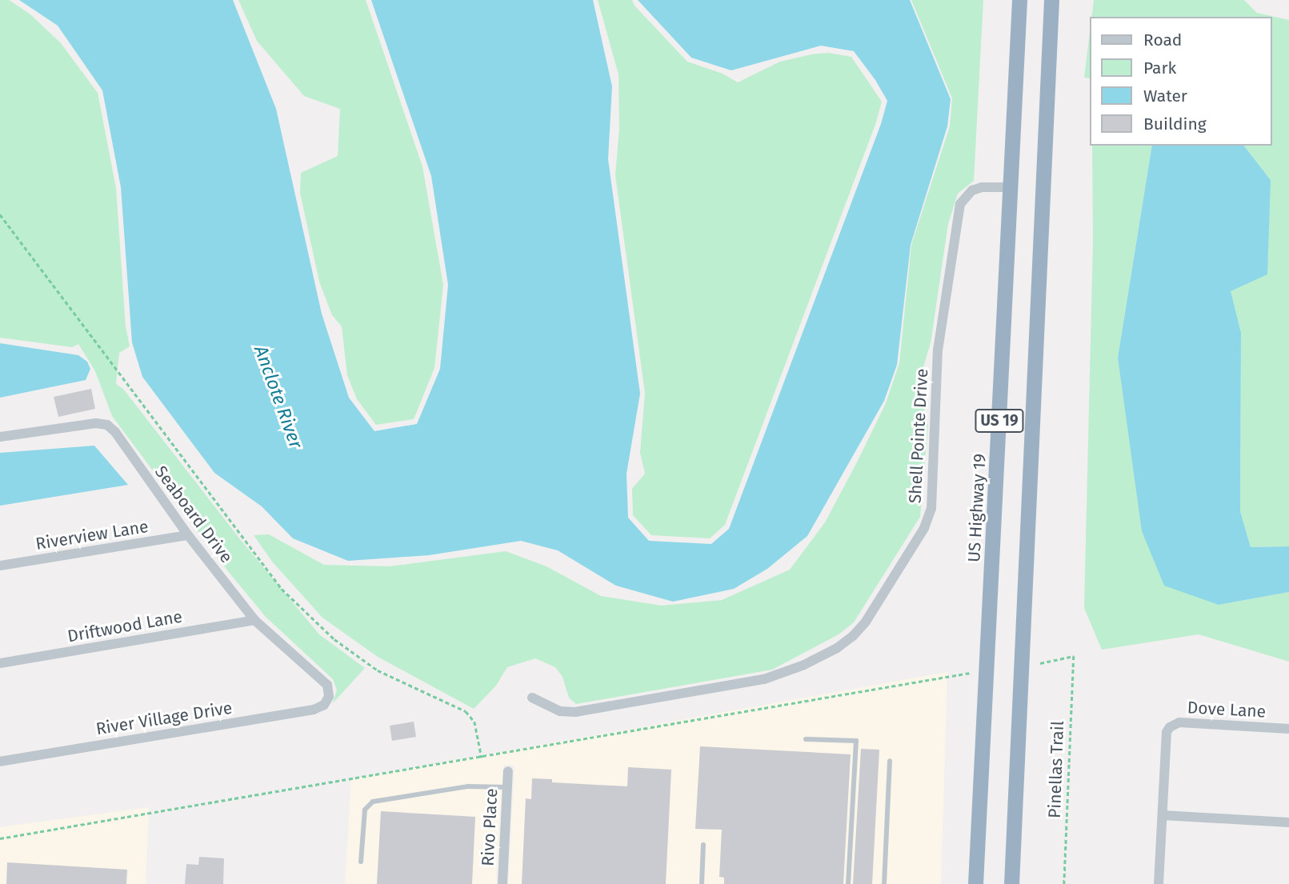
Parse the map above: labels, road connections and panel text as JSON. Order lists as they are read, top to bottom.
{
  "streets": {
    "highway": ["US 19", "US Highway 19"],
    "street": [
      "Shell Pointe Drive",
      "Seaboard Drive",
      "Riverview Lane",
      "Driftwood Lane",
      "Dove Lane",
      "River Village Drive",
      "Rivo Place"
    ],
    "path": ["Pinellas Trail"]
  },
  "crossings": [
    ["Shell Pointe Drive", "US Highway 19"],
    ["Seaboard Drive", "Riverview Lane"],
    ["Seaboard Drive", "Driftwood Lane"],
    ["Seaboard Drive", "River Village Drive"]
  ],
  "water": ["Anclote River"],
  "legend": [
    "Road",
    "Park",
    "Water",
    "Building"
  ]
}
